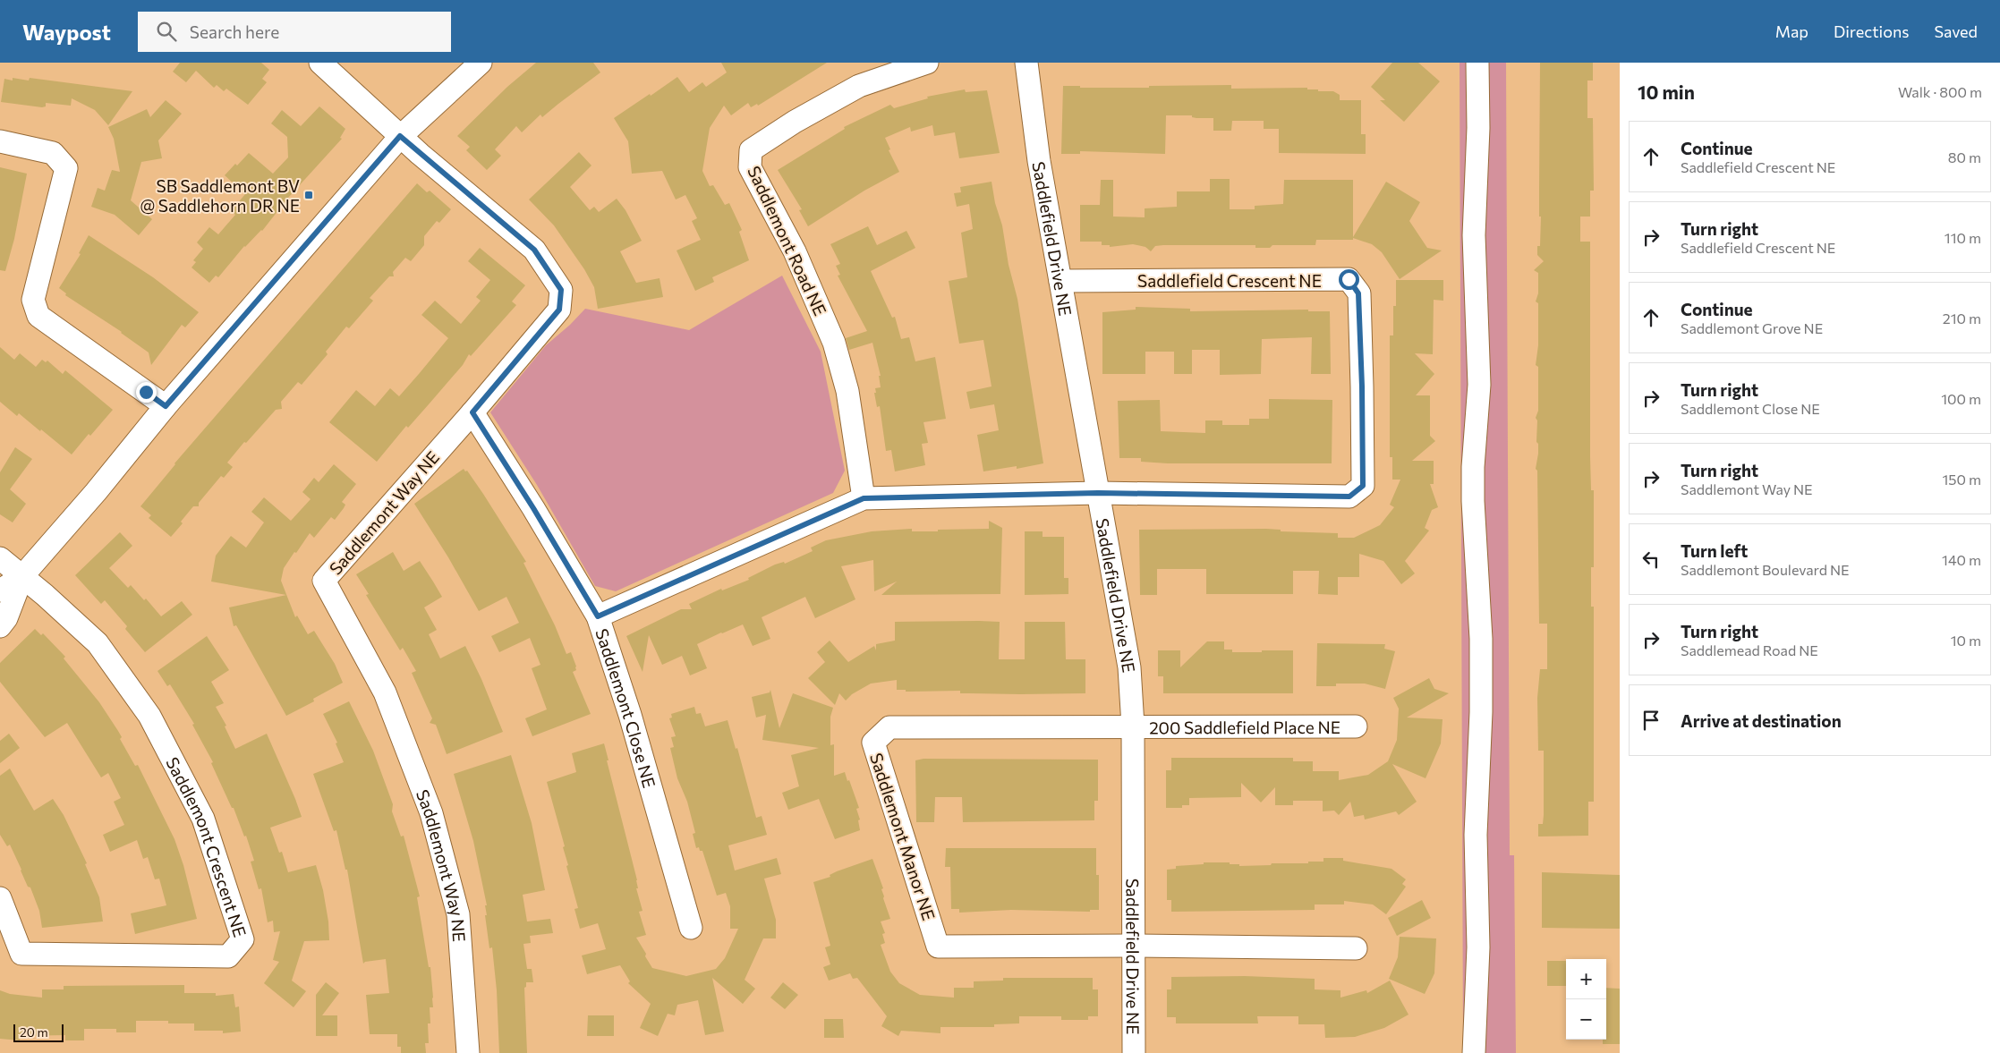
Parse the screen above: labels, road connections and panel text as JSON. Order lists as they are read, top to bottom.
{
  "streets": {
    "street": [
      "Saddlefield Drive NE",
      "Saddlemont Road NE",
      "Saddlefield Crescent NE",
      "Saddlemont Way NE",
      "Saddlemont Close NE",
      "200 Saddlefield Place NE",
      "Saddlemont Manor NE",
      "Saddlemont Crescent NE"
    ]
  },
  "crossings": [
    ["Saddlefield Drive NE", "Saddlefield Crescent NE"],
    ["Saddlefield Drive NE", "200 Saddlefield Place NE"],
    ["Saddlefield Drive NE", "Saddlemont Manor NE"],
    ["Saddlemont Way NE", "Saddlemont Close NE"],
    ["200 Saddlefield Place NE", "Saddlemont Manor NE"]
  ],
  "places": {
    "transit": ["SB Saddlemont BV @ Saddlehorn DR NE"]
  },
  "scale_bar": "20 m",
  "page": {
    "header": "Waypost",
    "search": "Search here",
    "nav": ["Map", "Directions", "Saved"],
    "heading": ["10 min", "Walk · 800 m"],
    "list": [
      ["Continue", "Saddlefield Crescent NE", "80 m"],
      ["Turn right", "Saddlefield Crescent NE", "110 m"],
      ["Continue", "Saddlemont Grove NE", "210 m"],
      ["Turn right", "Saddlemont Close NE", "100 m"],
      ["Turn right", "Saddlemont Way NE", "150 m"],
      ["Turn left", "Saddlemont Boulevard NE", "140 m"],
      ["Turn right", "Saddlemead Road NE", "10 m"],
      "Arrive at destination"
    ],
    "map_buttons": ["+", "−"],
    "scale": "20 m"
  }
}
